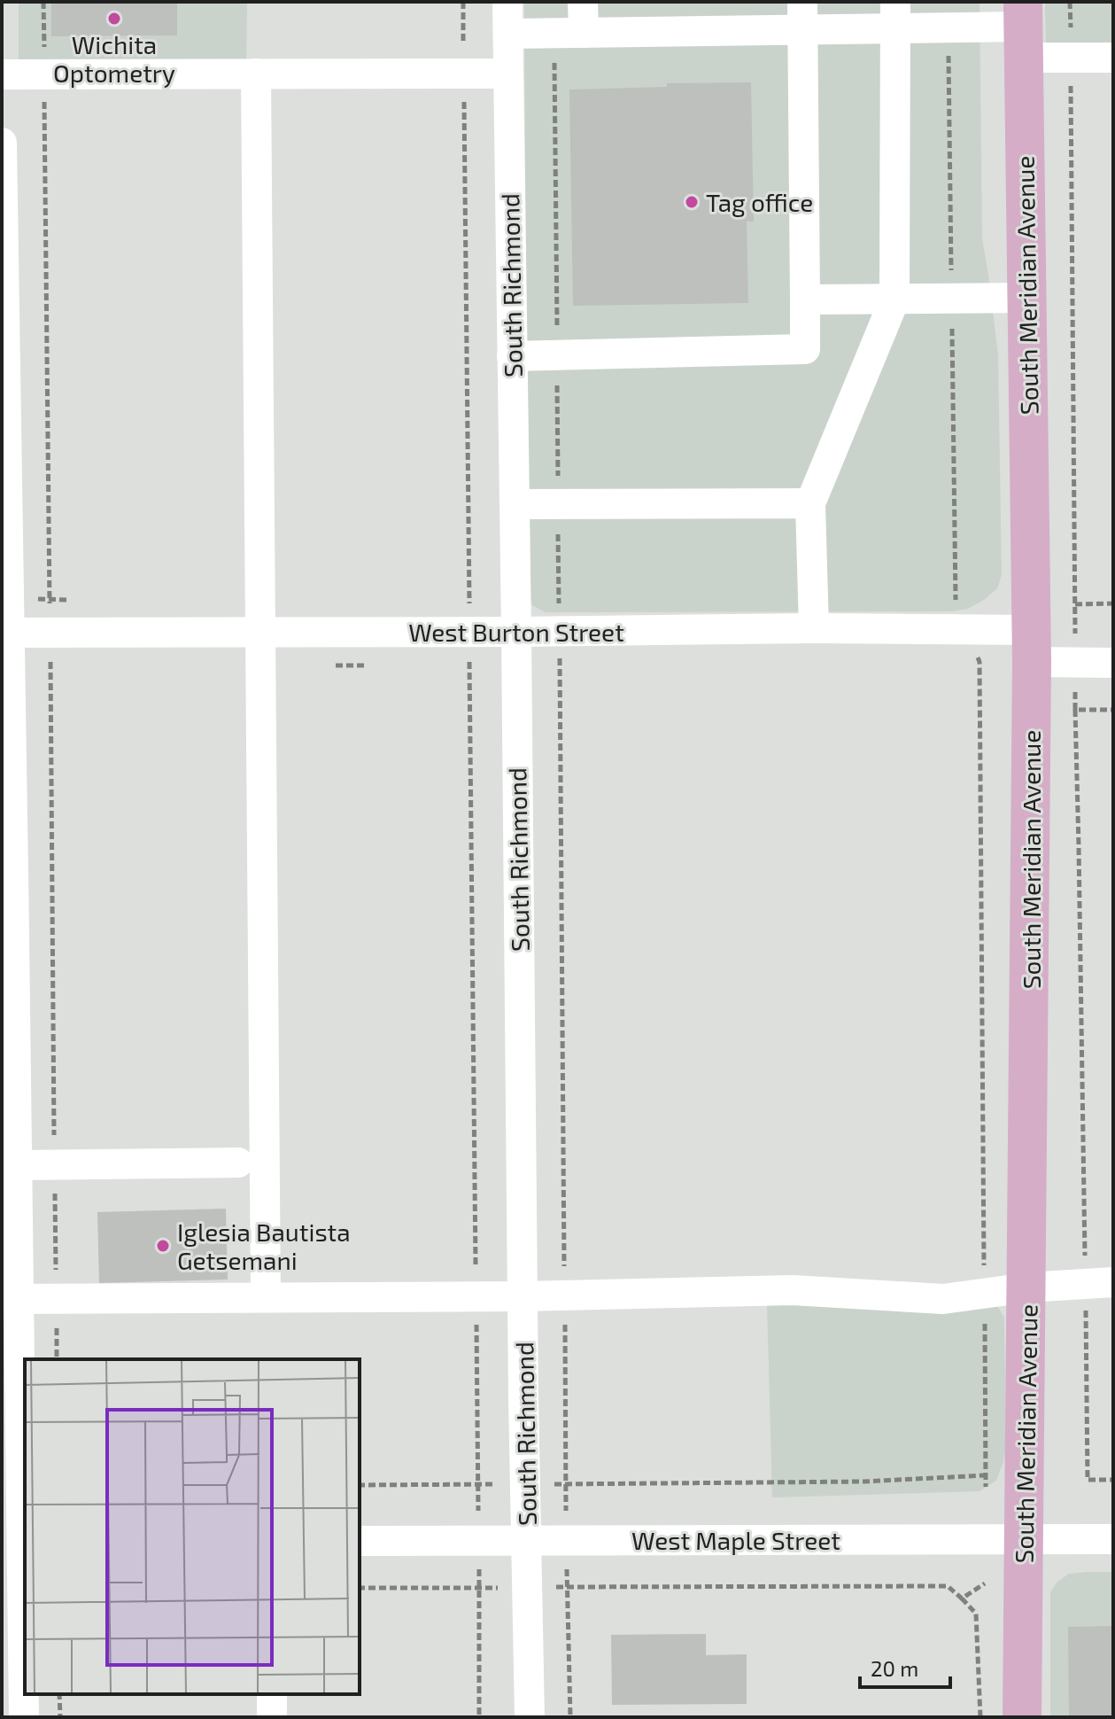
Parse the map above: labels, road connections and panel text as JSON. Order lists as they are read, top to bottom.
{
  "streets": {
    "main road": ["South Meridian Avenue"],
    "street": ["South Richmond", "West Burton Street", "West Maple Street"]
  },
  "crossings": [
    ["South Richmond", "West Burton Street"],
    ["South Richmond", "West Maple Street"],
    ["South Meridian Avenue", "West Burton Street"],
    ["South Meridian Avenue", "West Maple Street"]
  ],
  "places": ["Wichita Optometry", "Tag office", "Iglesia Bautista Getsemani"],
  "scale_bar": "20 m"
}
